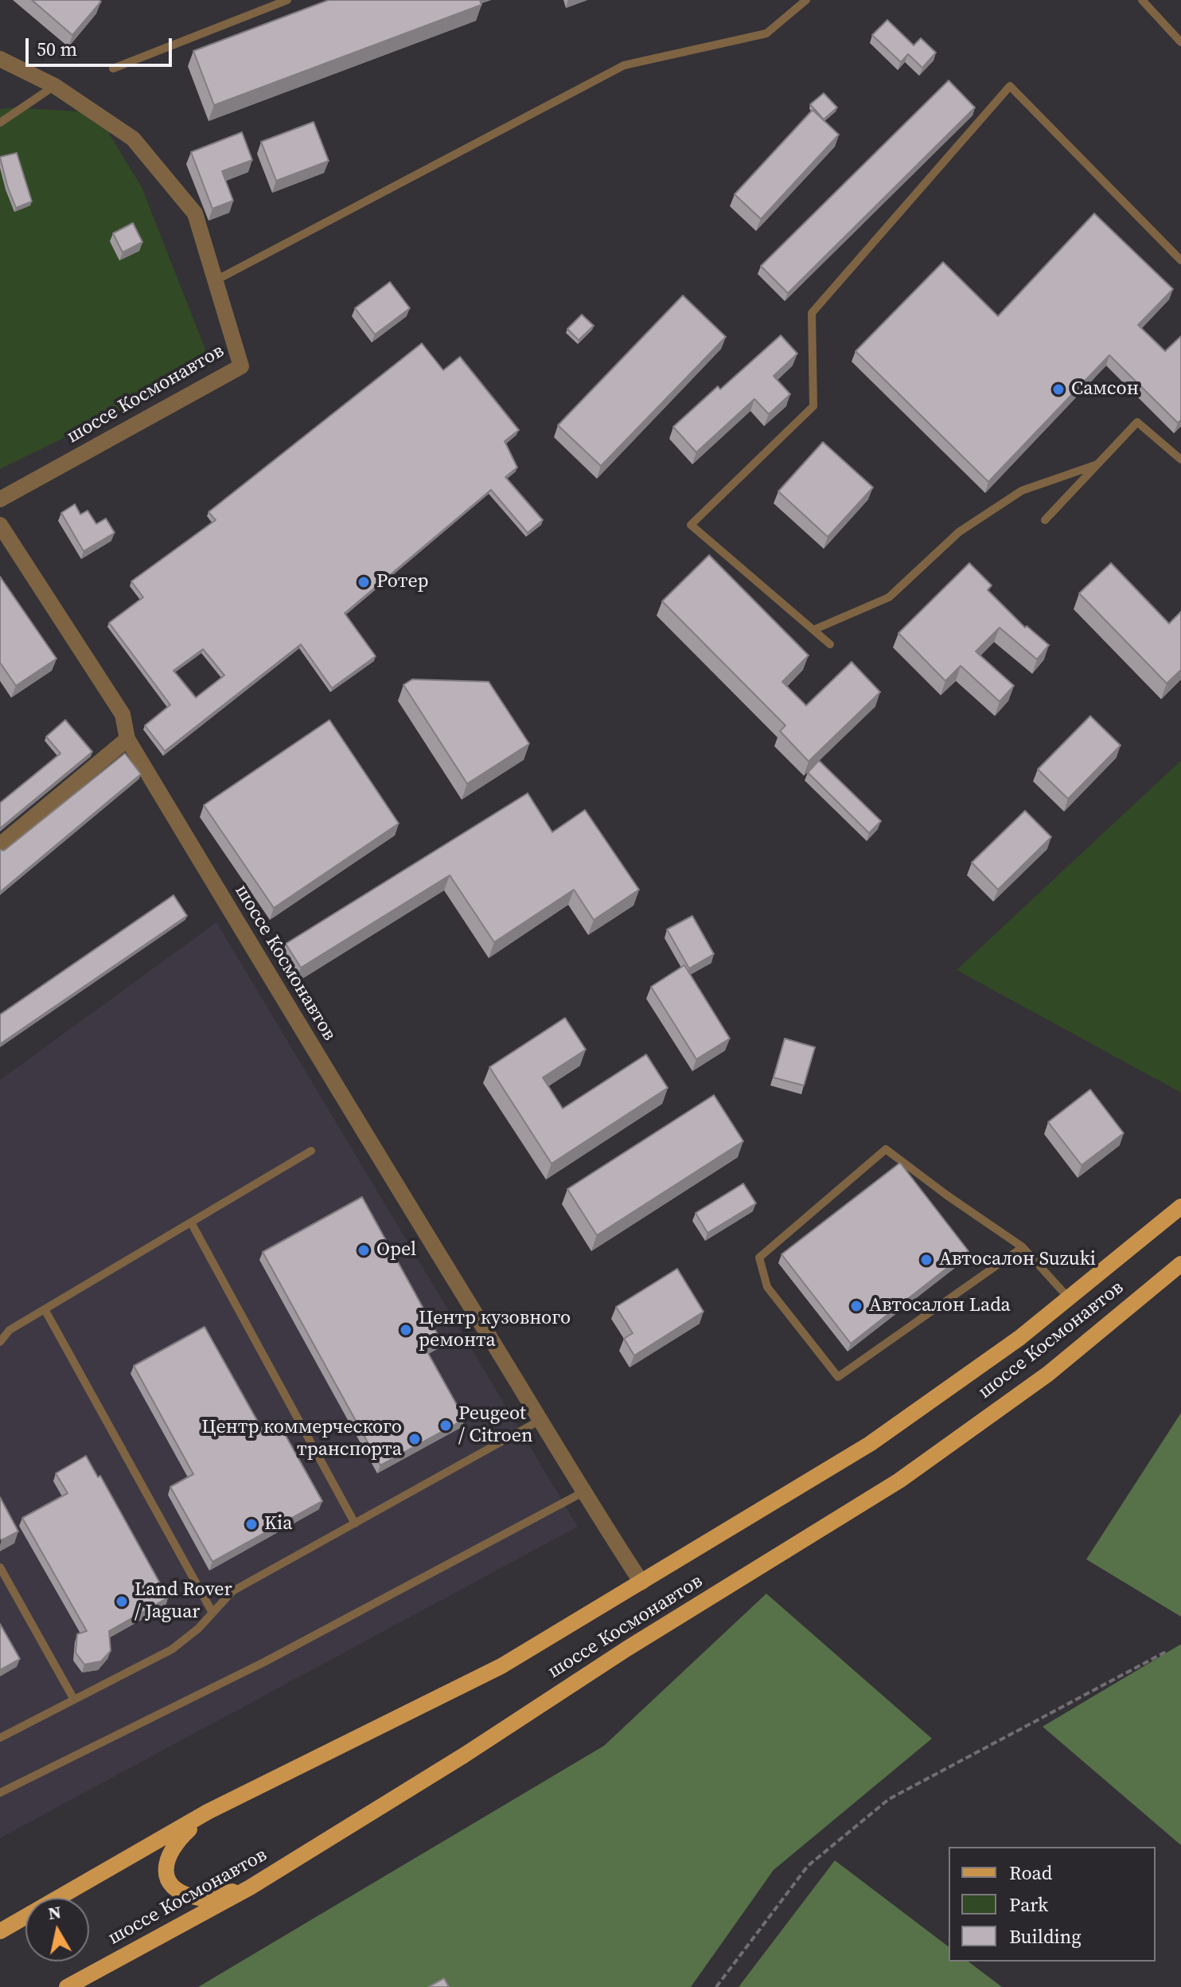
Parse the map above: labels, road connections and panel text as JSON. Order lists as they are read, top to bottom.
{
  "streets": {
    "main road": ["шоссе Космонавтов"]
  },
  "places": [
    "Самсон",
    "Ротер",
    "Opel",
    "Автосалон Suzuki",
    "Автосалон Lada",
    "Центр кузовного ремонта",
    "Peugeot / Citroen",
    "Центр коммерческого транспорта",
    "Kia",
    "Land Rover / Jaguar"
  ],
  "legend": ["Road", "Park", "Building"],
  "scale_bar": "50 m",
  "north": "top"
}
